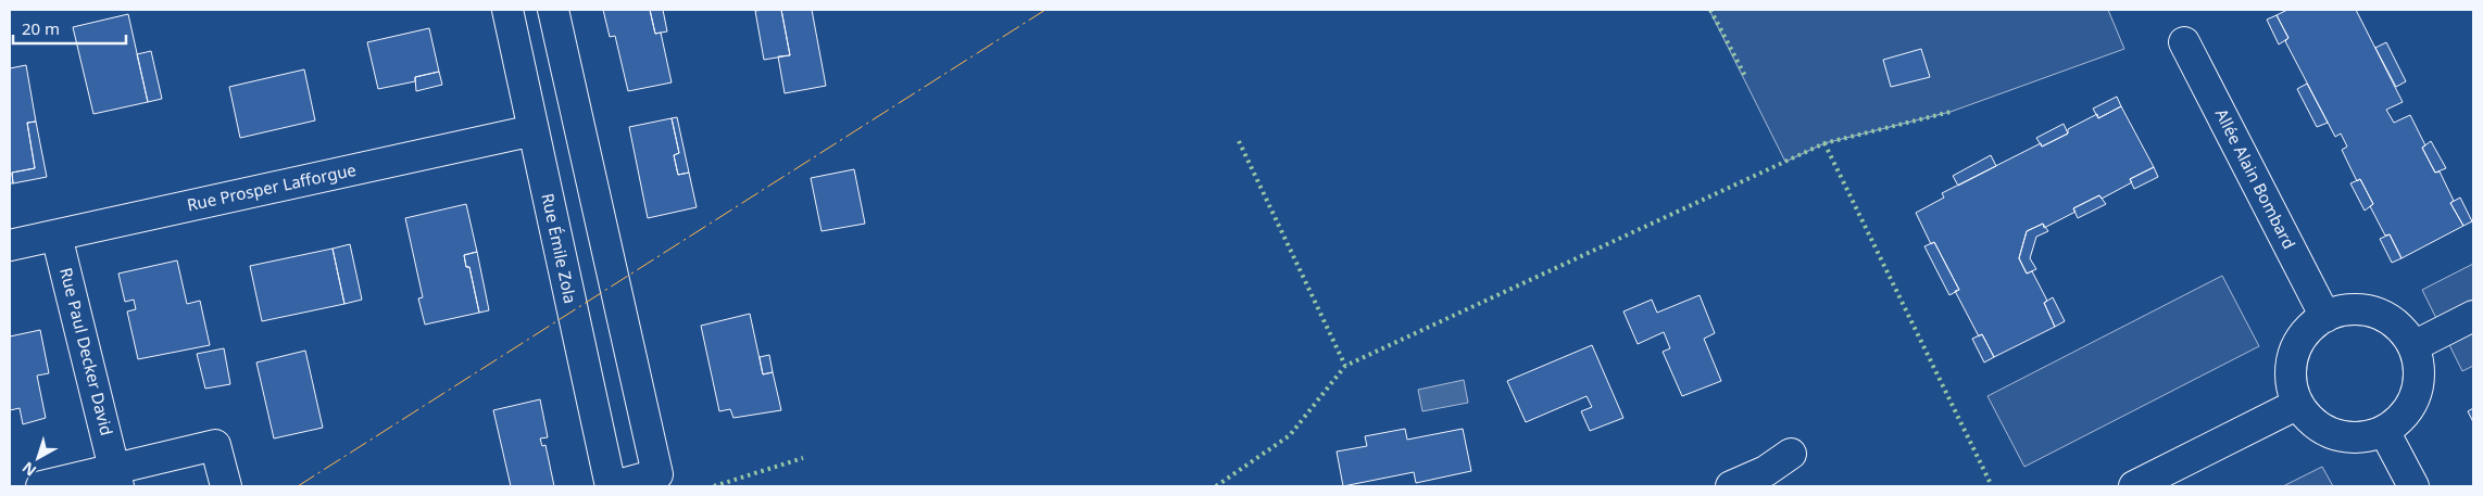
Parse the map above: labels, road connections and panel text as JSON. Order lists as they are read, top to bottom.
{
  "streets": {
    "street": [
      "Allée Alain Bombard",
      "Rue Prosper Lafforgue",
      "Rue Émile Zola",
      "Rue Paul Decker David"
    ]
  },
  "crossings": [
    ["Rue Prosper Lafforgue", "Rue Émile Zola"],
    ["Rue Prosper Lafforgue", "Rue Paul Decker David"]
  ],
  "scale_bar": "20 m",
  "north": "bottom left"
}
